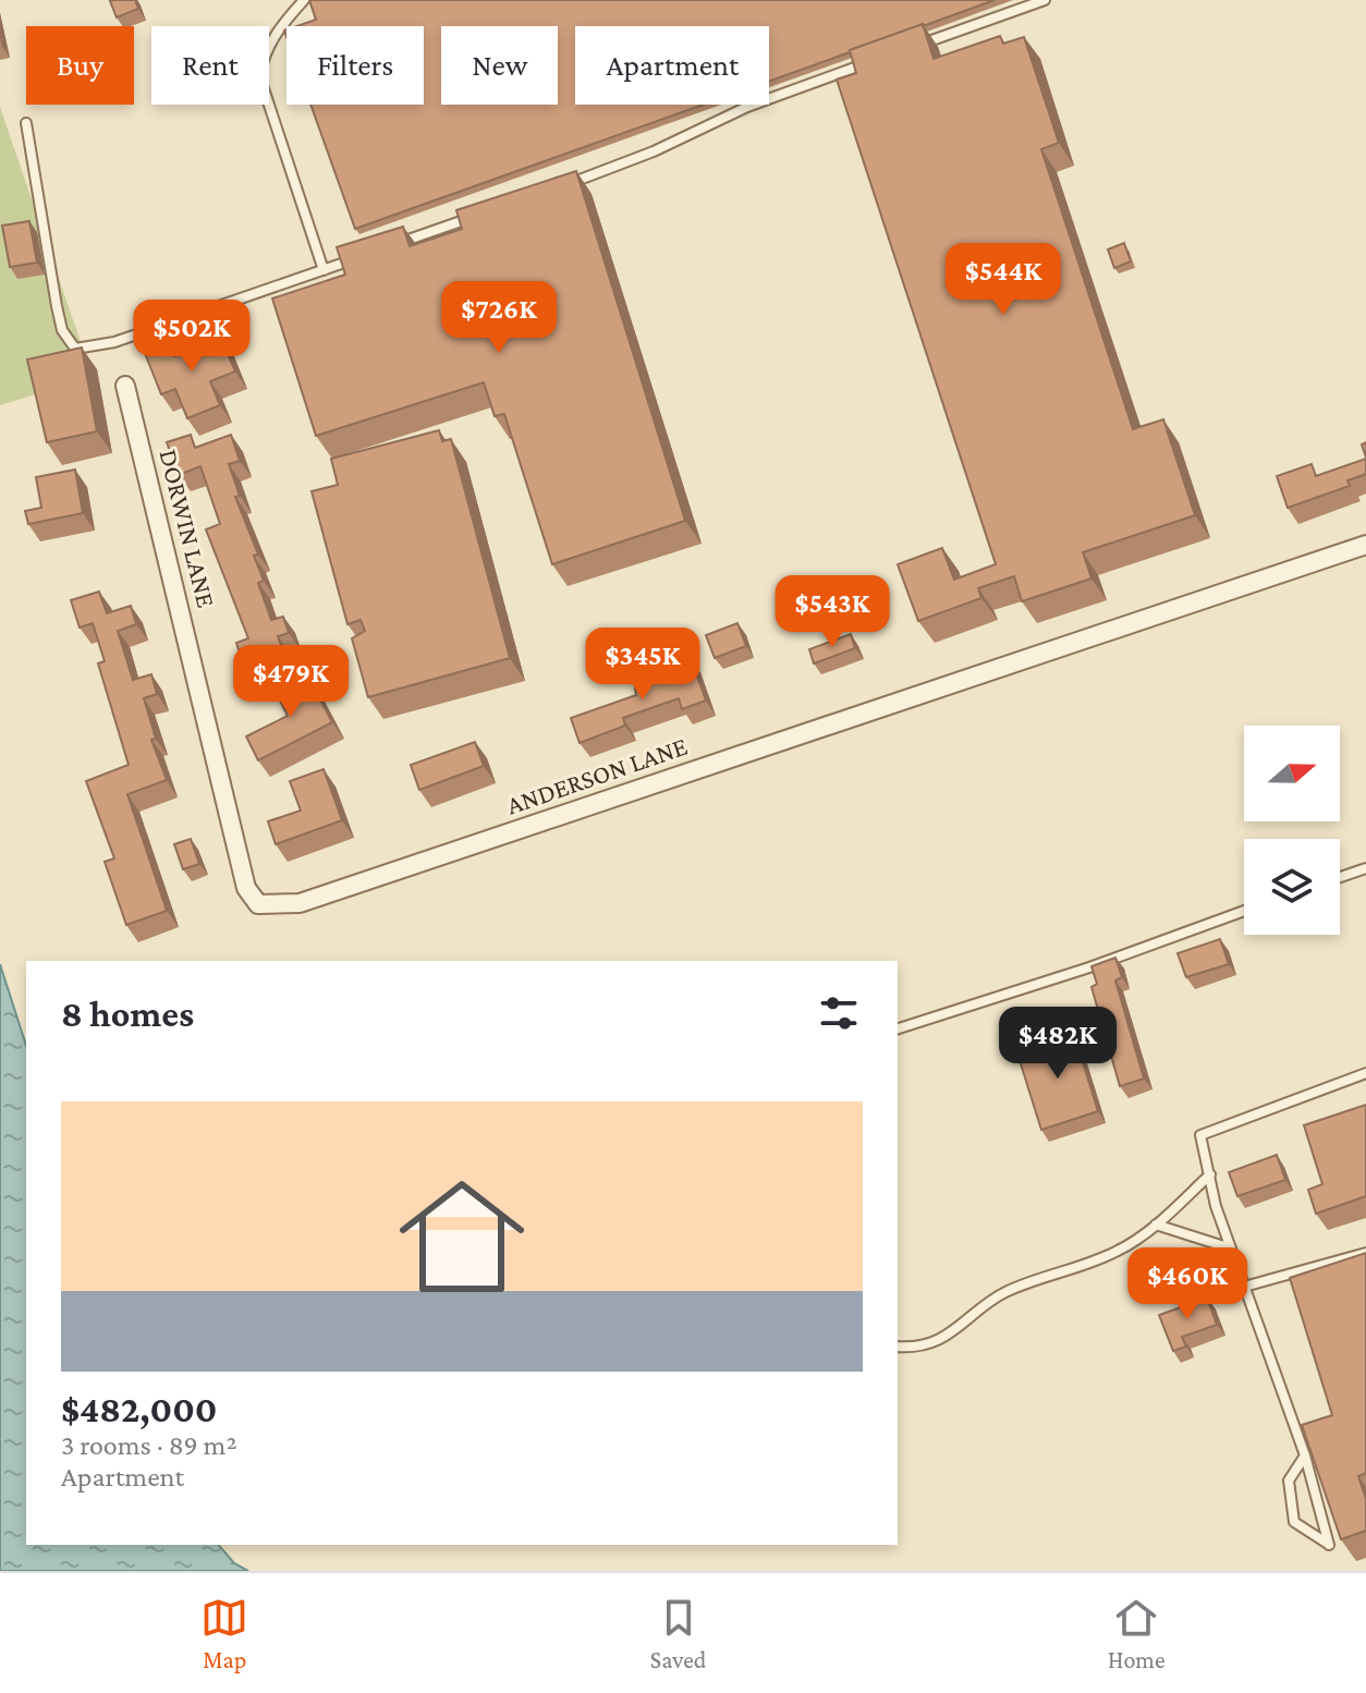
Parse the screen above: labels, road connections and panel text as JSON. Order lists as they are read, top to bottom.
{
  "streets": {
    "street": ["DORWIN LANE", "ANDERSON LANE"]
  },
  "crossings": [
    ["DORWIN LANE", "ANDERSON LANE"]
  ],
  "north": "right",
  "page": {
    "chip": [
      "Buy",
      "Rent",
      "Filters",
      "New",
      "Apartment"
    ],
    "price": [
      "$544K",
      "$726K",
      "$502K",
      "$543K",
      "$345K",
      "$479K",
      "$482K",
      "$460K"
    ],
    "heading": "8 homes",
    "list": [
      {
        "name": "$482,000",
        "note": "3 rooms · 89 m² · Apartment"
      }
    ],
    "tabs": ["Map", "Saved", "Home"]
  }
}
